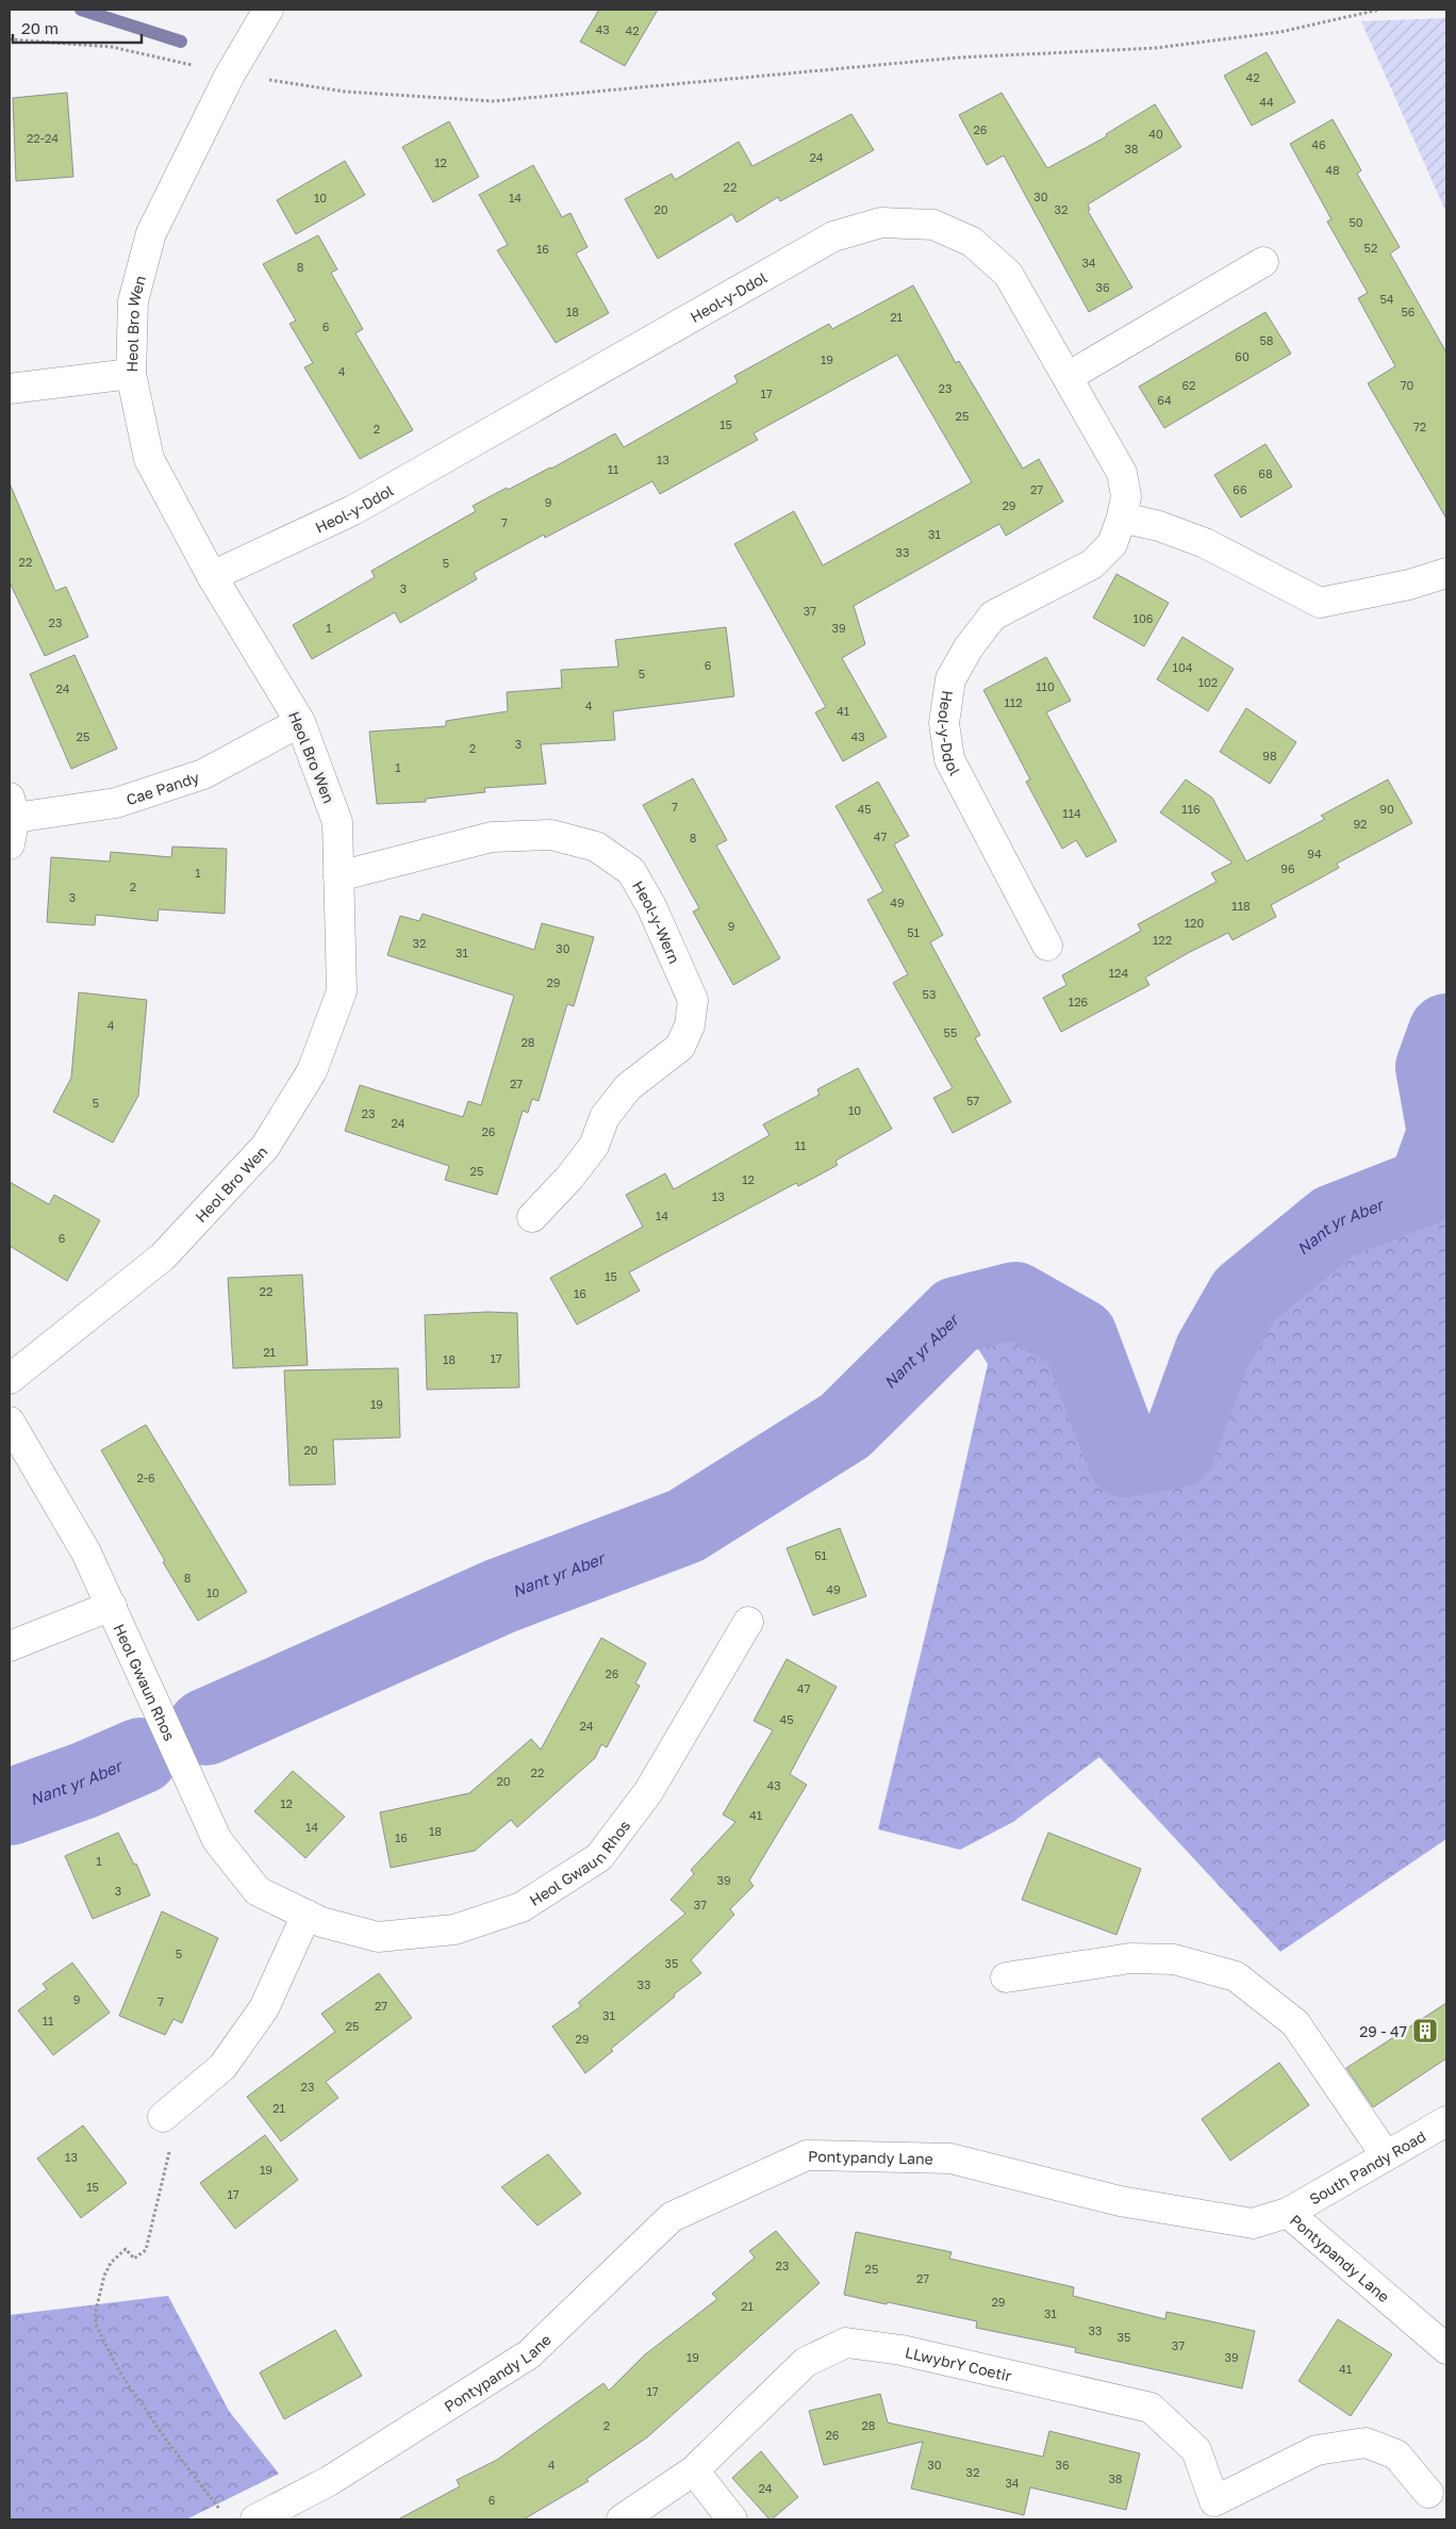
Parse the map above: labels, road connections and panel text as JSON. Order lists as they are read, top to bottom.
{
  "streets": {
    "street": [
      "Heol-y-Ddol",
      "Heol Bro Wen",
      "Cae Pandy",
      "Heol-y-Wern",
      "Heol Gwaun Rhos",
      "Pontypandy Lane",
      "South Pandy Road",
      "LLwybrY Coetir"
    ]
  },
  "crossings": [
    ["Heol-y-Ddol", "Heol Bro Wen"],
    ["Heol Bro Wen", "Cae Pandy"],
    ["Heol Bro Wen", "Heol-y-Wern"],
    ["Pontypandy Lane", "South Pandy Road"]
  ],
  "water": ["Nant yr Aber"],
  "places": {
    "building": ["29 - 47"]
  },
  "house_numbers": [
    "43",
    "42",
    "42",
    "44",
    "26",
    "40",
    "22-24",
    "46",
    "38",
    "24",
    "12",
    "48",
    "22",
    "30",
    "10",
    "14",
    "20",
    "32",
    "50",
    "52",
    "16",
    "34",
    "8",
    "36",
    "54",
    "18",
    "56",
    "21",
    "6",
    "58",
    "60",
    "19",
    "4",
    "62",
    "70",
    "23",
    "17",
    "64",
    "25",
    "15",
    "72",
    "2",
    "13",
    "11",
    "68",
    "27",
    "66",
    "9",
    "29",
    "7",
    "31",
    "33",
    "22",
    "5",
    "3",
    "37",
    "106",
    "23",
    "1",
    "39",
    "6",
    "104",
    "5",
    "102",
    "110",
    "24",
    "112",
    "4",
    "41",
    "25",
    "43",
    "3",
    "2",
    "98",
    "1",
    "7",
    "45",
    "116",
    "90",
    "114",
    "92",
    "47",
    "8",
    "94",
    "96",
    "1",
    "2",
    "3",
    "49",
    "118",
    "120",
    "9",
    "51",
    "122",
    "32",
    "30",
    "31",
    "124",
    "29",
    "53",
    "126",
    "4",
    "55",
    "28",
    "27",
    "57",
    "5",
    "10",
    "23",
    "24",
    "26",
    "11",
    "25",
    "12",
    "13",
    "14",
    "6",
    "15",
    "22",
    "16",
    "21",
    "17",
    "18",
    "19",
    "20",
    "2-6",
    "51",
    "8",
    "49",
    "10",
    "26",
    "47",
    "45",
    "24",
    "22",
    "20",
    "43",
    "12",
    "41",
    "14",
    "18",
    "16",
    "1",
    "39",
    "3",
    "37",
    "5",
    "35",
    "33",
    "9",
    "7",
    "27",
    "31",
    "11",
    "25",
    "29",
    "23",
    "21",
    "13",
    "19",
    "15",
    "17",
    "23",
    "25",
    "27",
    "29",
    "21",
    "31",
    "33",
    "35",
    "37",
    "19",
    "39",
    "41",
    "17",
    "2",
    "28",
    "26",
    "4",
    "30",
    "36",
    "32",
    "38",
    "34",
    "24",
    "6"
  ],
  "scale_bar": "20 m"
}
